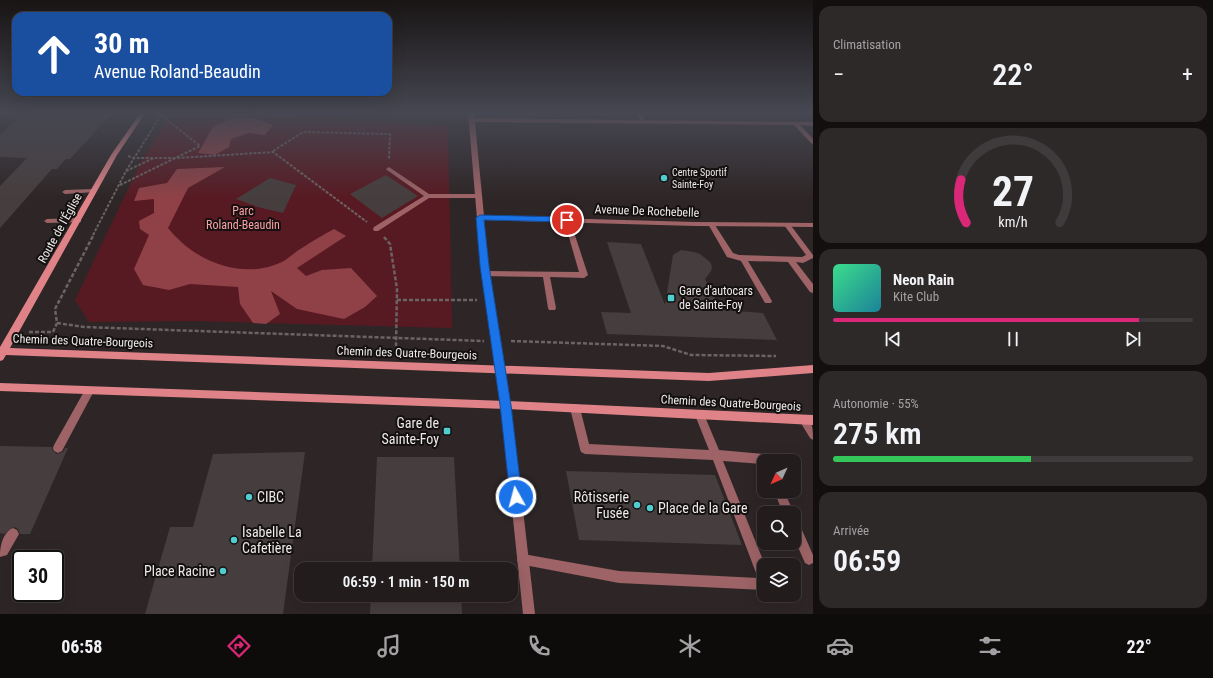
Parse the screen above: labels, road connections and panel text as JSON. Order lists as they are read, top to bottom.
{
  "streets": {
    "main road": ["Route de l'Église", "Chemin des Quatre-Bourgeois"],
    "street": ["Avenue De Rochebelle"]
  },
  "crossings": [
    ["Route de l'Église", "Chemin des Quatre-Bourgeois"]
  ],
  "parks": ["Parc Roland-Beaudin"],
  "places": {
    "other": [
      "Centre Sportif Sainte-Foy",
      "CIBC",
      "Rôtisserie Fusée",
      "Place de la Gare",
      "Isabelle La Cafetière",
      "Place Racine"
    ],
    "transit": ["Gare d'autocars de Sainte-Foy", "Gare de Sainte-Foy"]
  },
  "north": "bottom left",
  "page": {
    "tile": [
      "Climatisation",
      ["Autonomie · 55%", "275 km"],
      ["Arrivée", "06:59"]
    ],
    "turn": ["30 m", "Avenue Roland-Beaudin"],
    "heat": ["−", "22°", "+"],
    "song": ["Neon Rain", "Kite Club"],
    "limit": "30",
    "trip": "06:59 · 1 min · 150 m",
    "tabs": ["06:58", "22°"],
    "gauge": ["27", "km/h"]
  }
}
